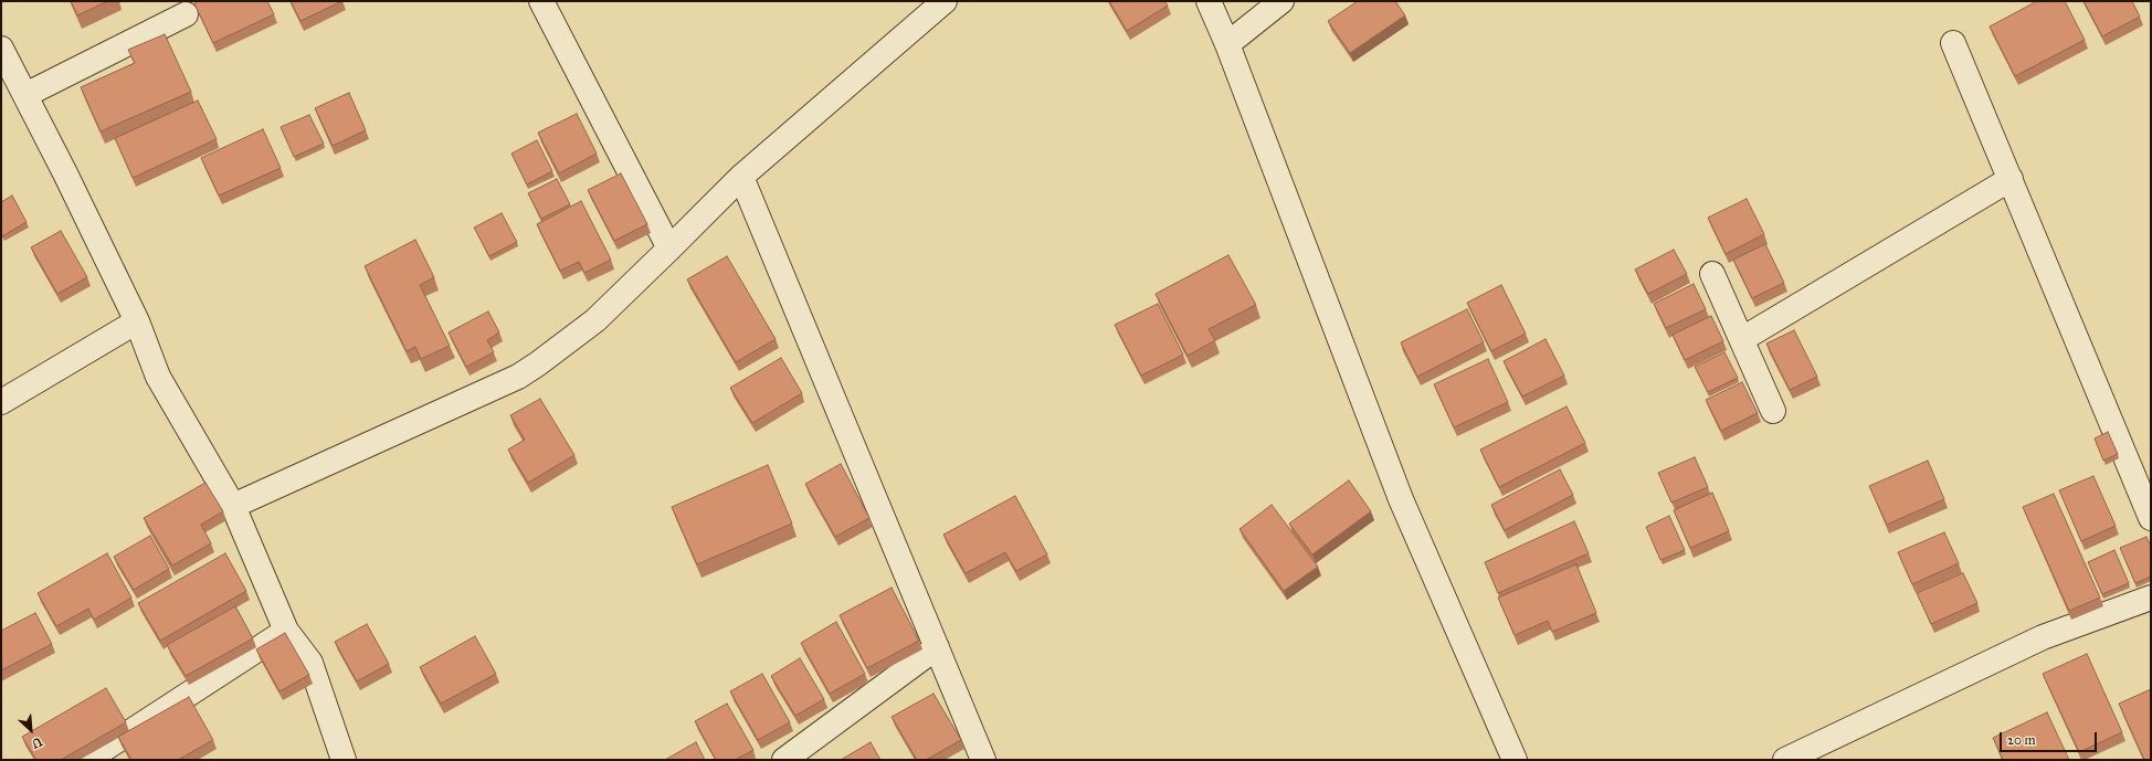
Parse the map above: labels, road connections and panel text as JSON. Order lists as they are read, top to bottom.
{
  "scale_bar": "20 m",
  "north": "bottom right"
}
